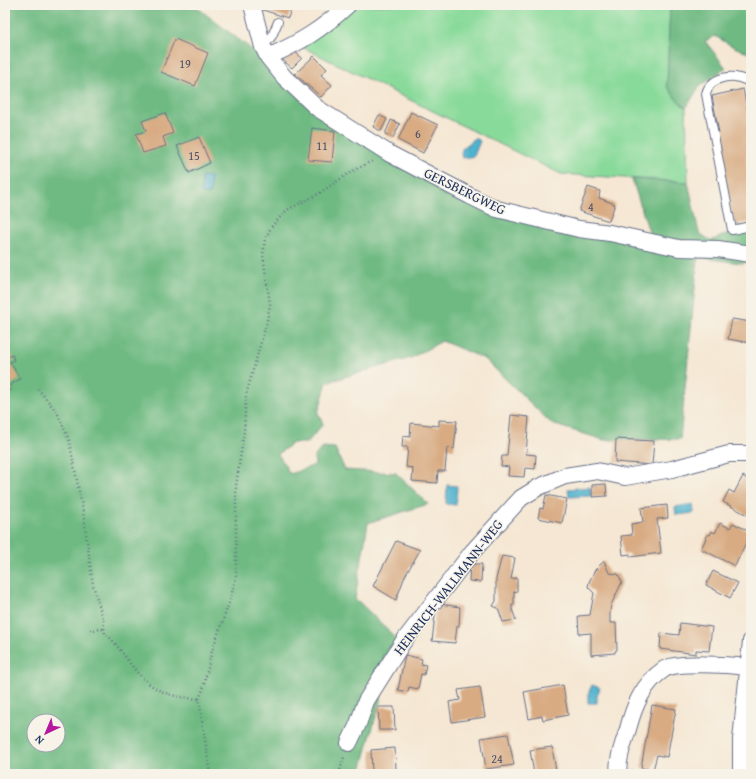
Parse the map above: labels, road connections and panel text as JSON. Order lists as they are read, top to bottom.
{
  "streets": {
    "street": ["GERSBERGWEG", "HEINRICH-WALLMANN-WEG"]
  },
  "house_numbers": [
    "19",
    "6",
    "11",
    "15",
    "4",
    "24"
  ],
  "north": "bottom left"
}
